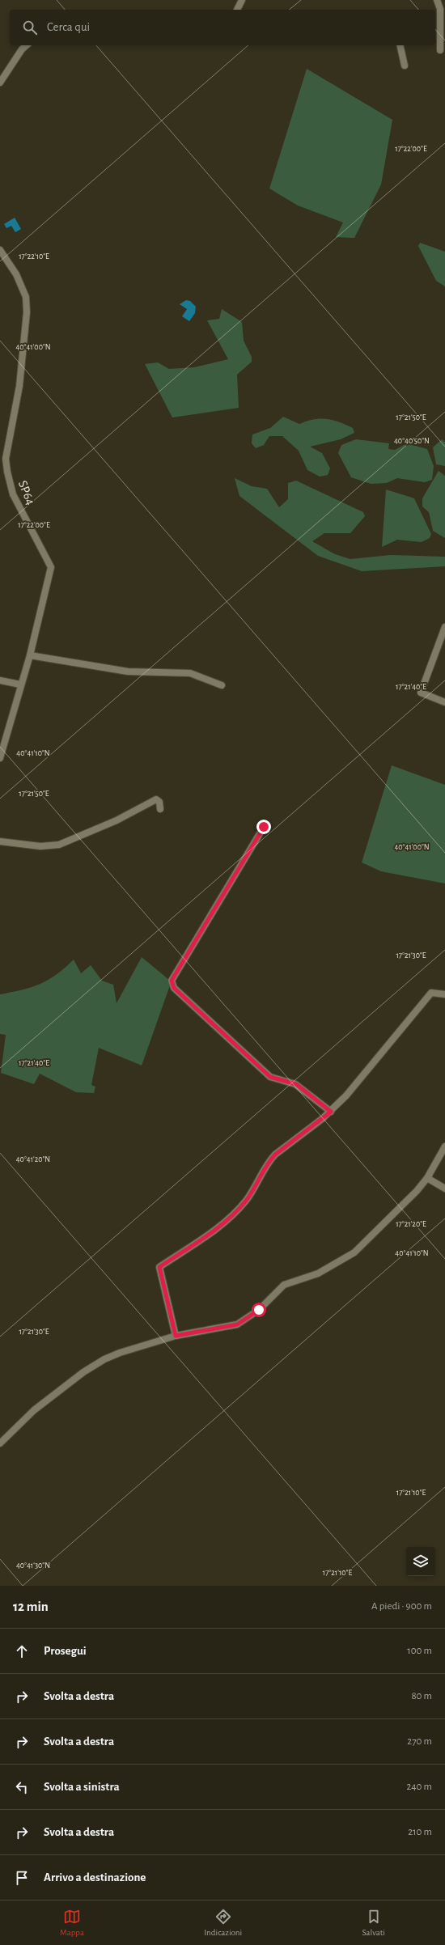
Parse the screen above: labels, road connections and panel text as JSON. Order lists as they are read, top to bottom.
{
  "streets": {
    "street": ["SP64"]
  },
  "page": {
    "search": "Cerca qui",
    "heading": ["12 min", "A piedi · 900 m"],
    "list": [
      ["Prosegui", "100 m"],
      ["Svolta a destra", "80 m"],
      ["Svolta a destra", "270 m"],
      ["Svolta a sinistra", "240 m"],
      ["Svolta a destra", "210 m"],
      "Arrivo a destinazione"
    ],
    "nav": ["Mappa", "Indicazioni", "Salvati"]
  },
  "coordinates": [
    "17°22'00\"E",
    "17°22'10\"E",
    "40°41'00\"N",
    "17°21'50\"E",
    "40°40'50\"N",
    "17°21'40\"E",
    "40°41'10\"N",
    "17°21'30\"E",
    "40°41'20\"N",
    "17°21'20\"E",
    "17°21'10\"E",
    "40°41'30\"N"
  ]
}
